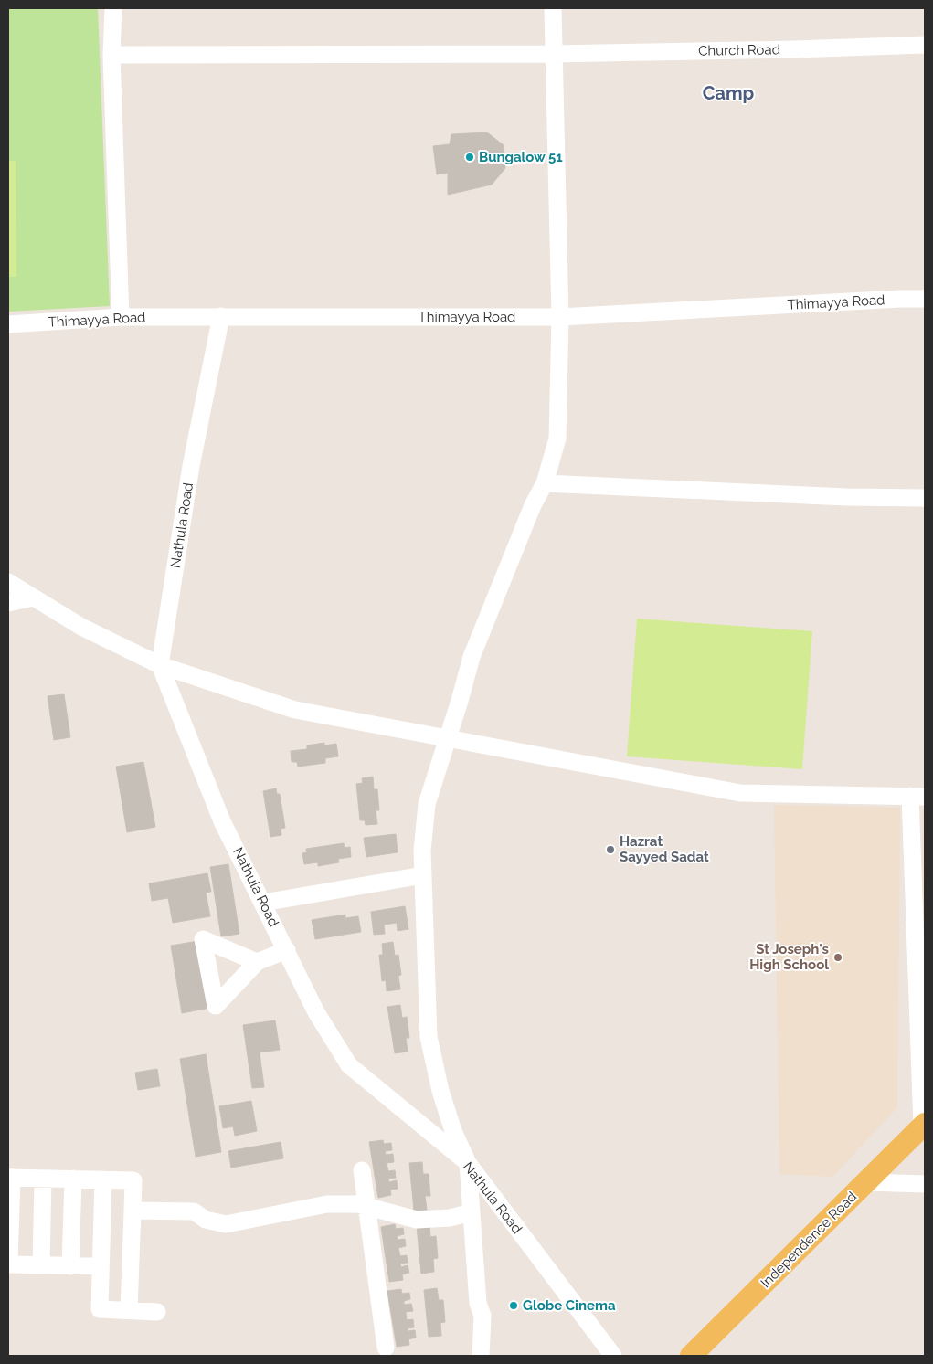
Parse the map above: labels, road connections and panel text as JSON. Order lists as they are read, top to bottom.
{
  "streets": {
    "main road": ["Independence Road"],
    "street": ["Church Road", "Thimayya Road", "Nathula Road"]
  },
  "crossings": [
    ["Thimayya Road", "Nathula Road"]
  ],
  "districts": ["Camp"],
  "places": [
    "Bungalow 51",
    "Hazrat Sayyed Sadat",
    "St Joseph's High School",
    "Globe Cinema"
  ]
}
